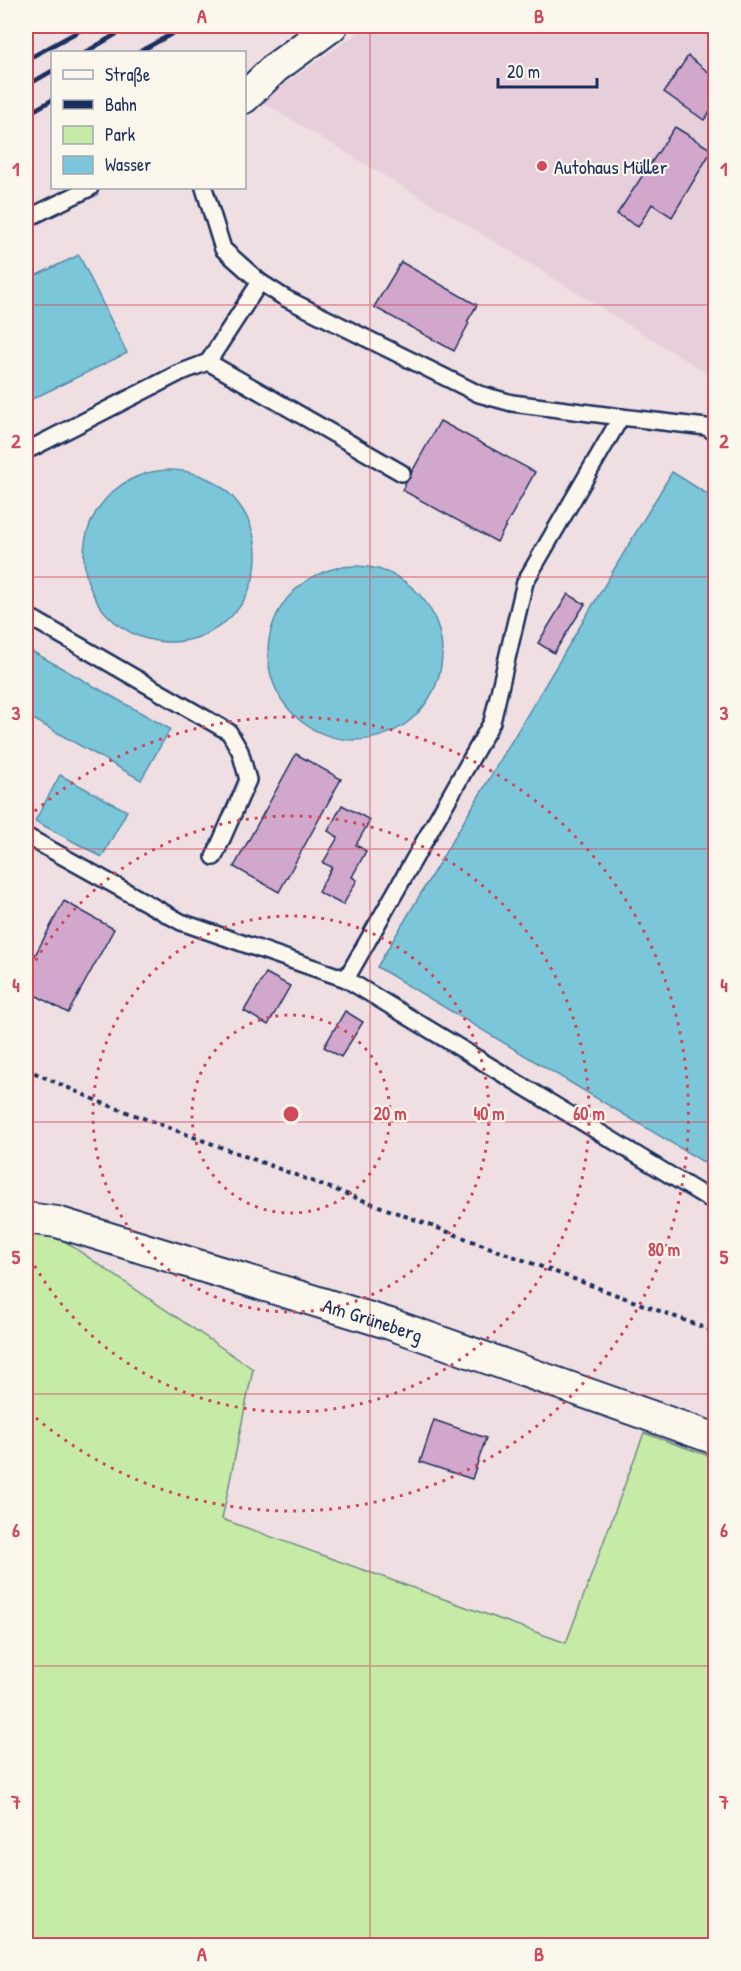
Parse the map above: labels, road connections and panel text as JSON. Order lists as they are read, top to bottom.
{
  "streets": {
    "street": ["Am Grüneberg"]
  },
  "places": ["Autohaus Müller"],
  "legend": [
    "Straße",
    "Bahn",
    "Park",
    "Wasser"
  ],
  "scale_bar": "20 m",
  "grid": {
    "columns": ["A", "B"],
    "rows": [
      "1",
      "2",
      "3",
      "4",
      "5",
      "6",
      "7"
    ]
  },
  "rings": [
    "20 m",
    "40 m",
    "60 m",
    "80 m"
  ]
}
